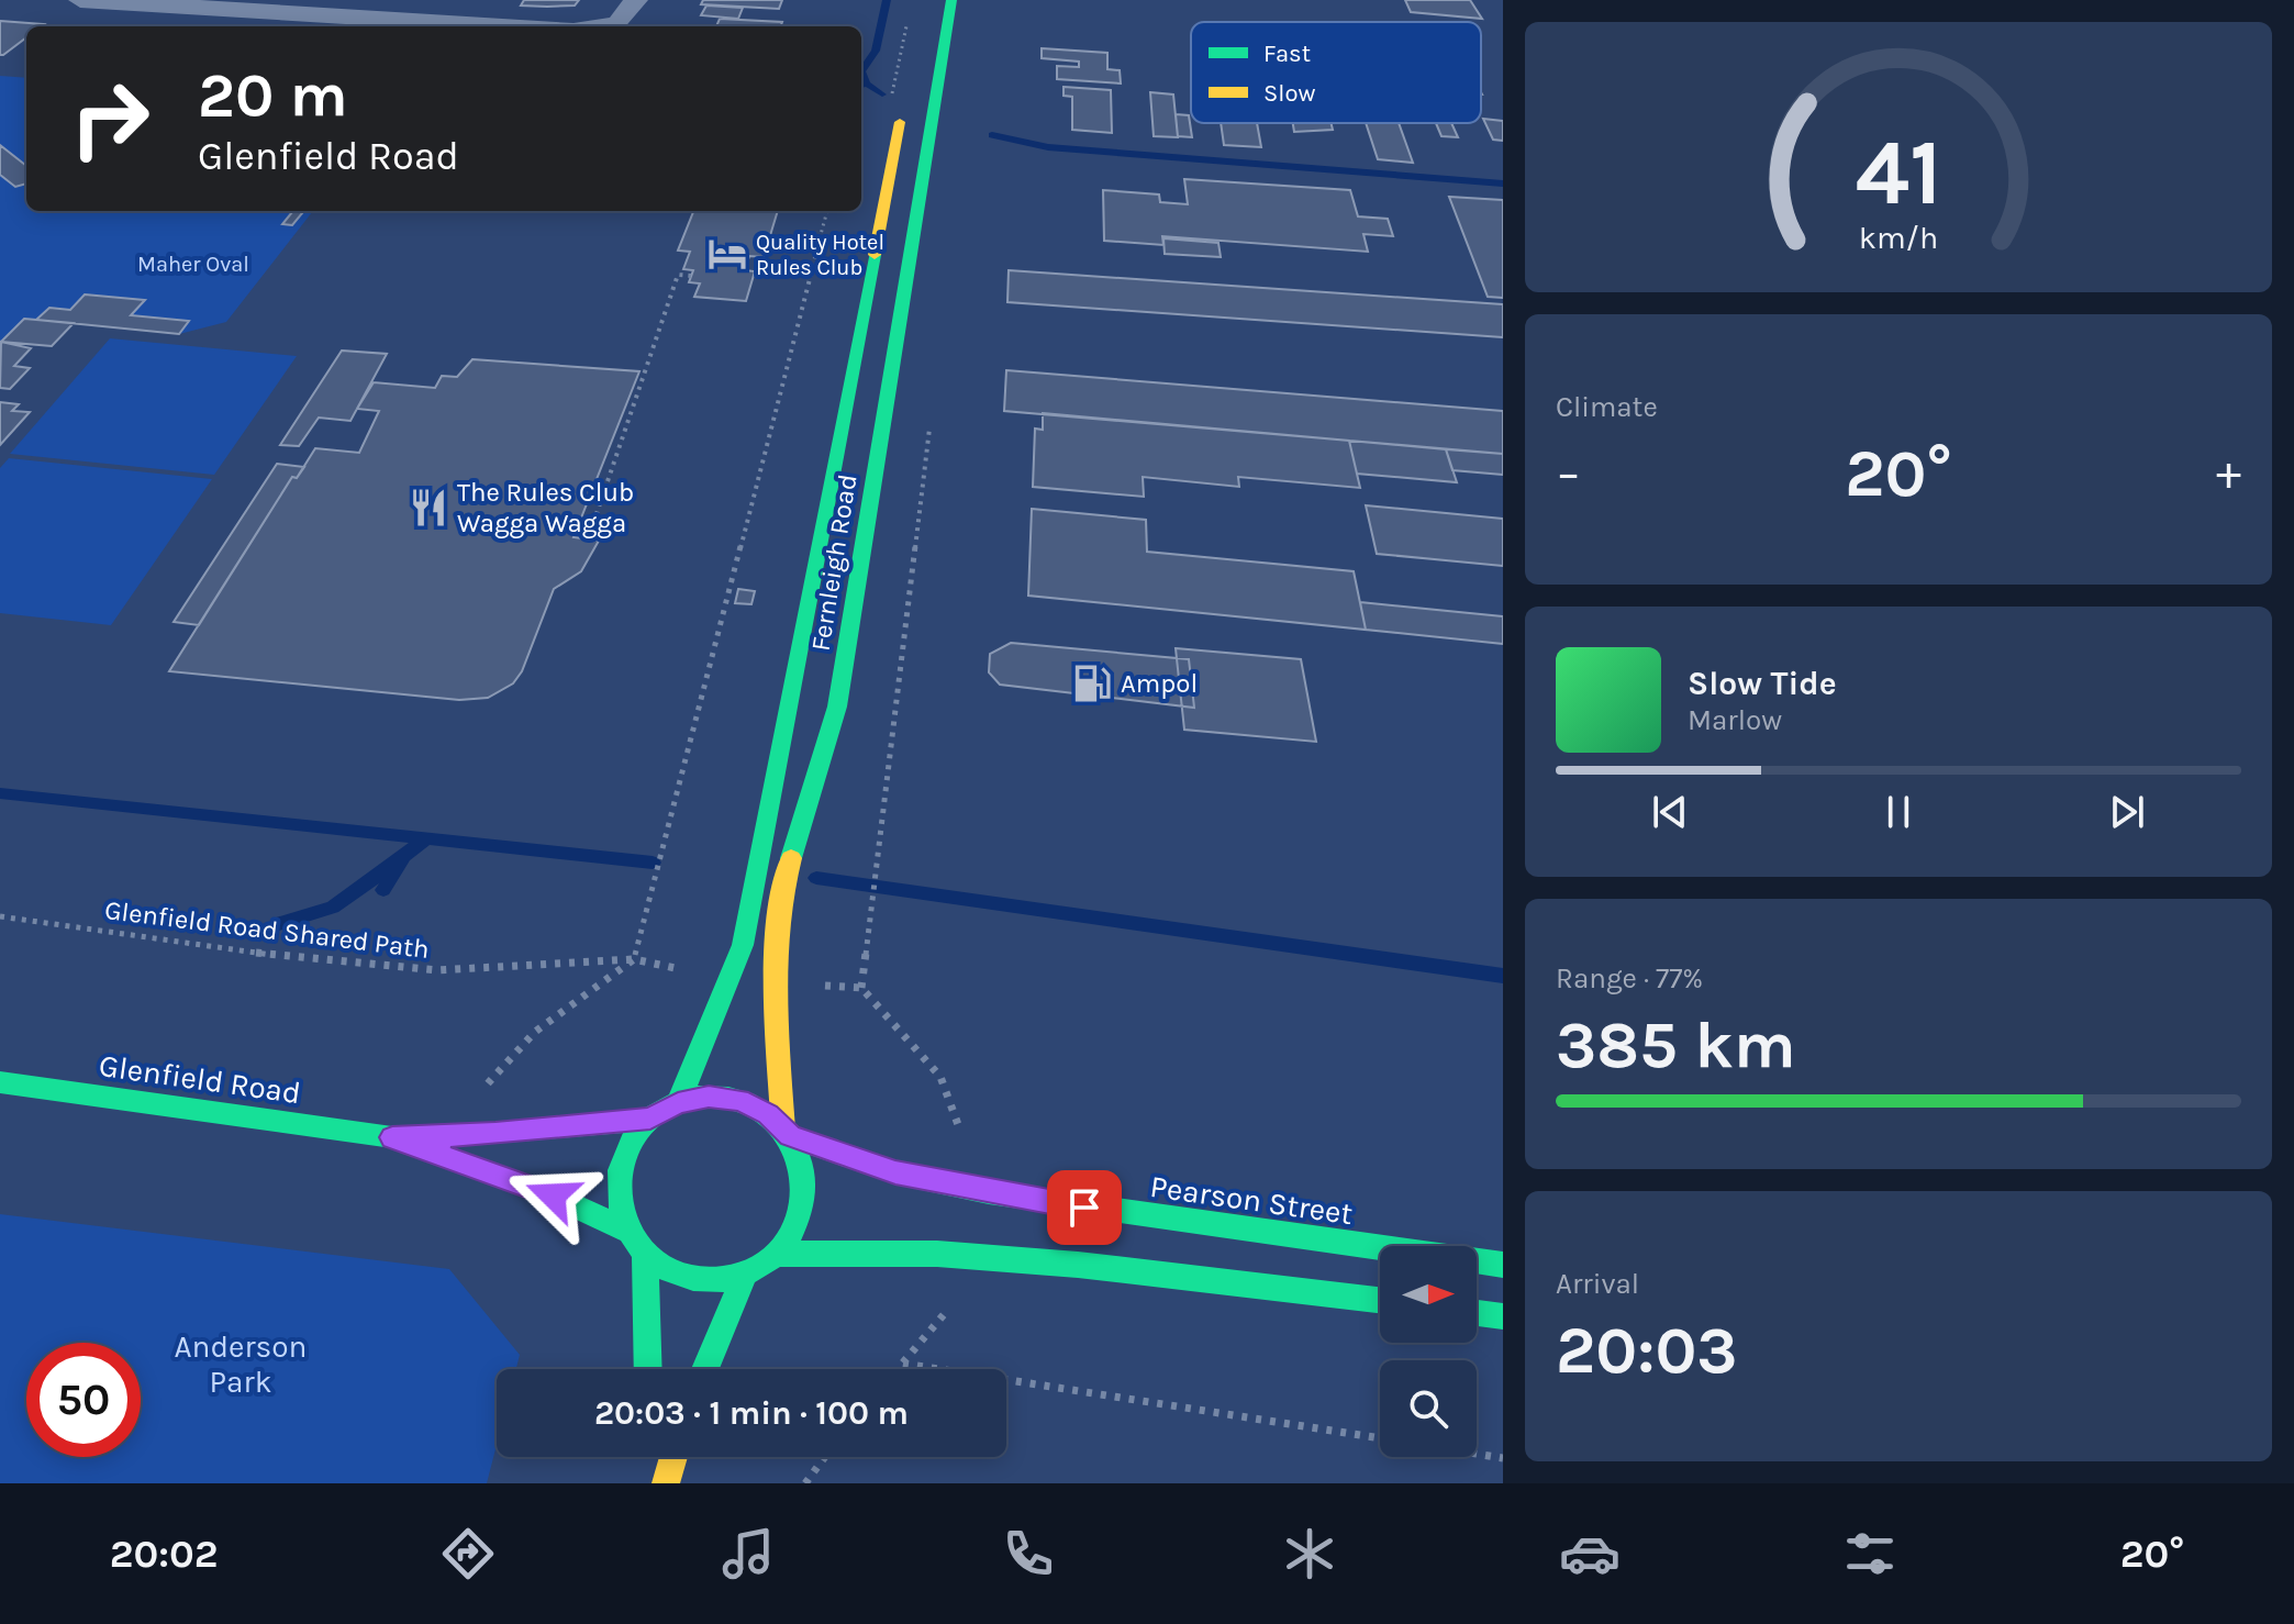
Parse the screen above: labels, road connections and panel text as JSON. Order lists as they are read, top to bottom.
{
  "streets": {
    "street": ["Fernleigh Road", "Glenfield Road", "Pearson Street"],
    "path": ["Glenfield Road Shared Path"]
  },
  "crossings": [
    ["Fernleigh Road", "Glenfield Road"],
    ["Fernleigh Road", "Pearson Street"],
    ["Glenfield Road", "Pearson Street"]
  ],
  "parks": ["Maher Oval", "Anderson Park"],
  "places": {
    "hotel": ["Quality Hotel Rules Club"],
    "restaurant": ["The Rules Club Wagga Wagga"],
    "fuel station": ["Ampol"]
  },
  "legend": ["Fast", "Slow"],
  "north": "right",
  "page": {
    "turn": ["20 m", "Glenfield Road"],
    "tile": [
      "Climate",
      ["Range · 77%", "385 km"],
      ["Arrival", "20:03"]
    ],
    "heat": ["−", "20°", "+"],
    "song": ["Slow Tide", "Marlow"],
    "limit": "50",
    "trip": "20:03 · 1 min · 100 m",
    "tabs": ["20:02", "20°"],
    "gauge": ["41", "km/h"]
  }
}
